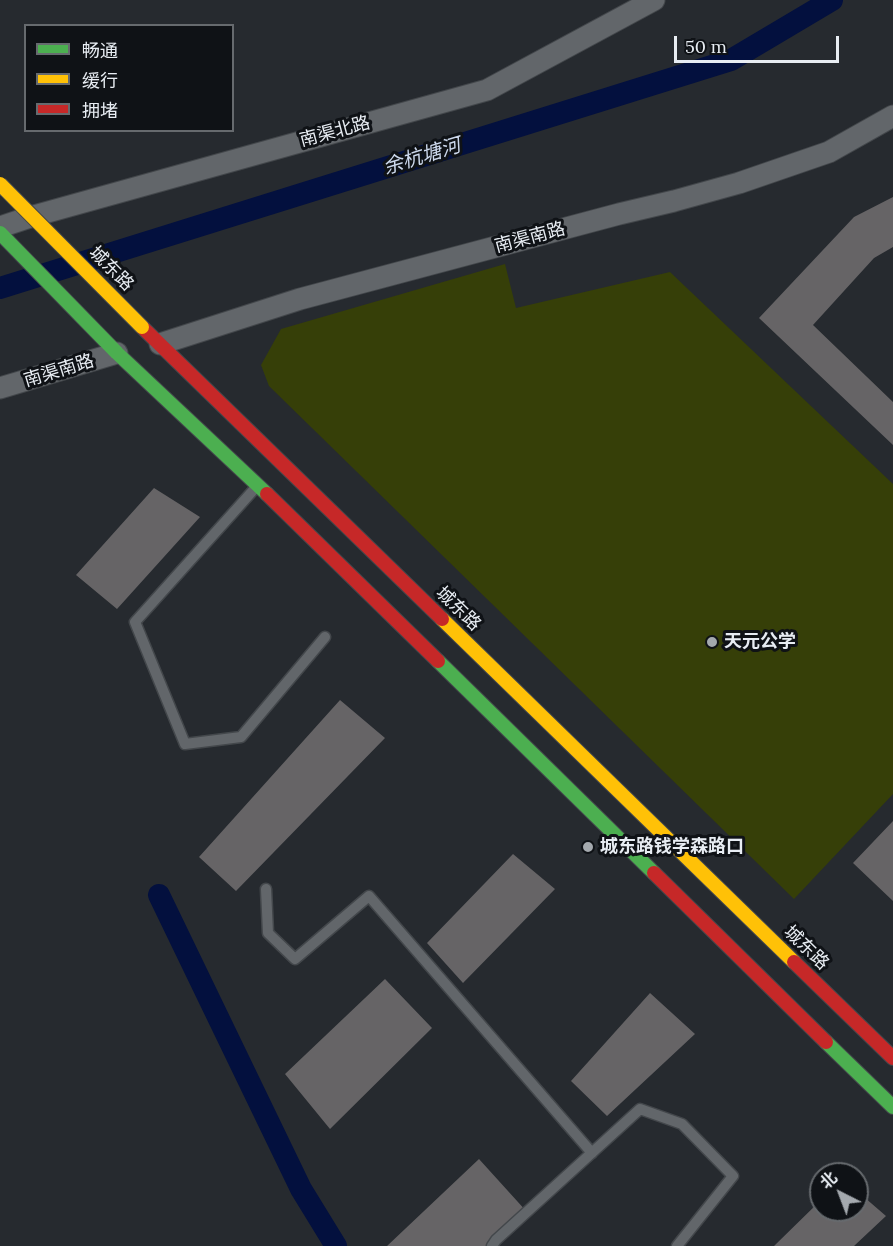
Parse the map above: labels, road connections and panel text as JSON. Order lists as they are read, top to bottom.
{
  "streets": {
    "street": ["南渠北路", "南渠南路", "城东路"]
  },
  "crossings": [
    ["南渠南路", "城东路"]
  ],
  "water": ["余杭塘河"],
  "places": ["天元公学", "城东路钱学森路口"],
  "legend": ["畅通", "缓行", "拥堵"],
  "scale_bar": "50 m",
  "north": "top left"
}
